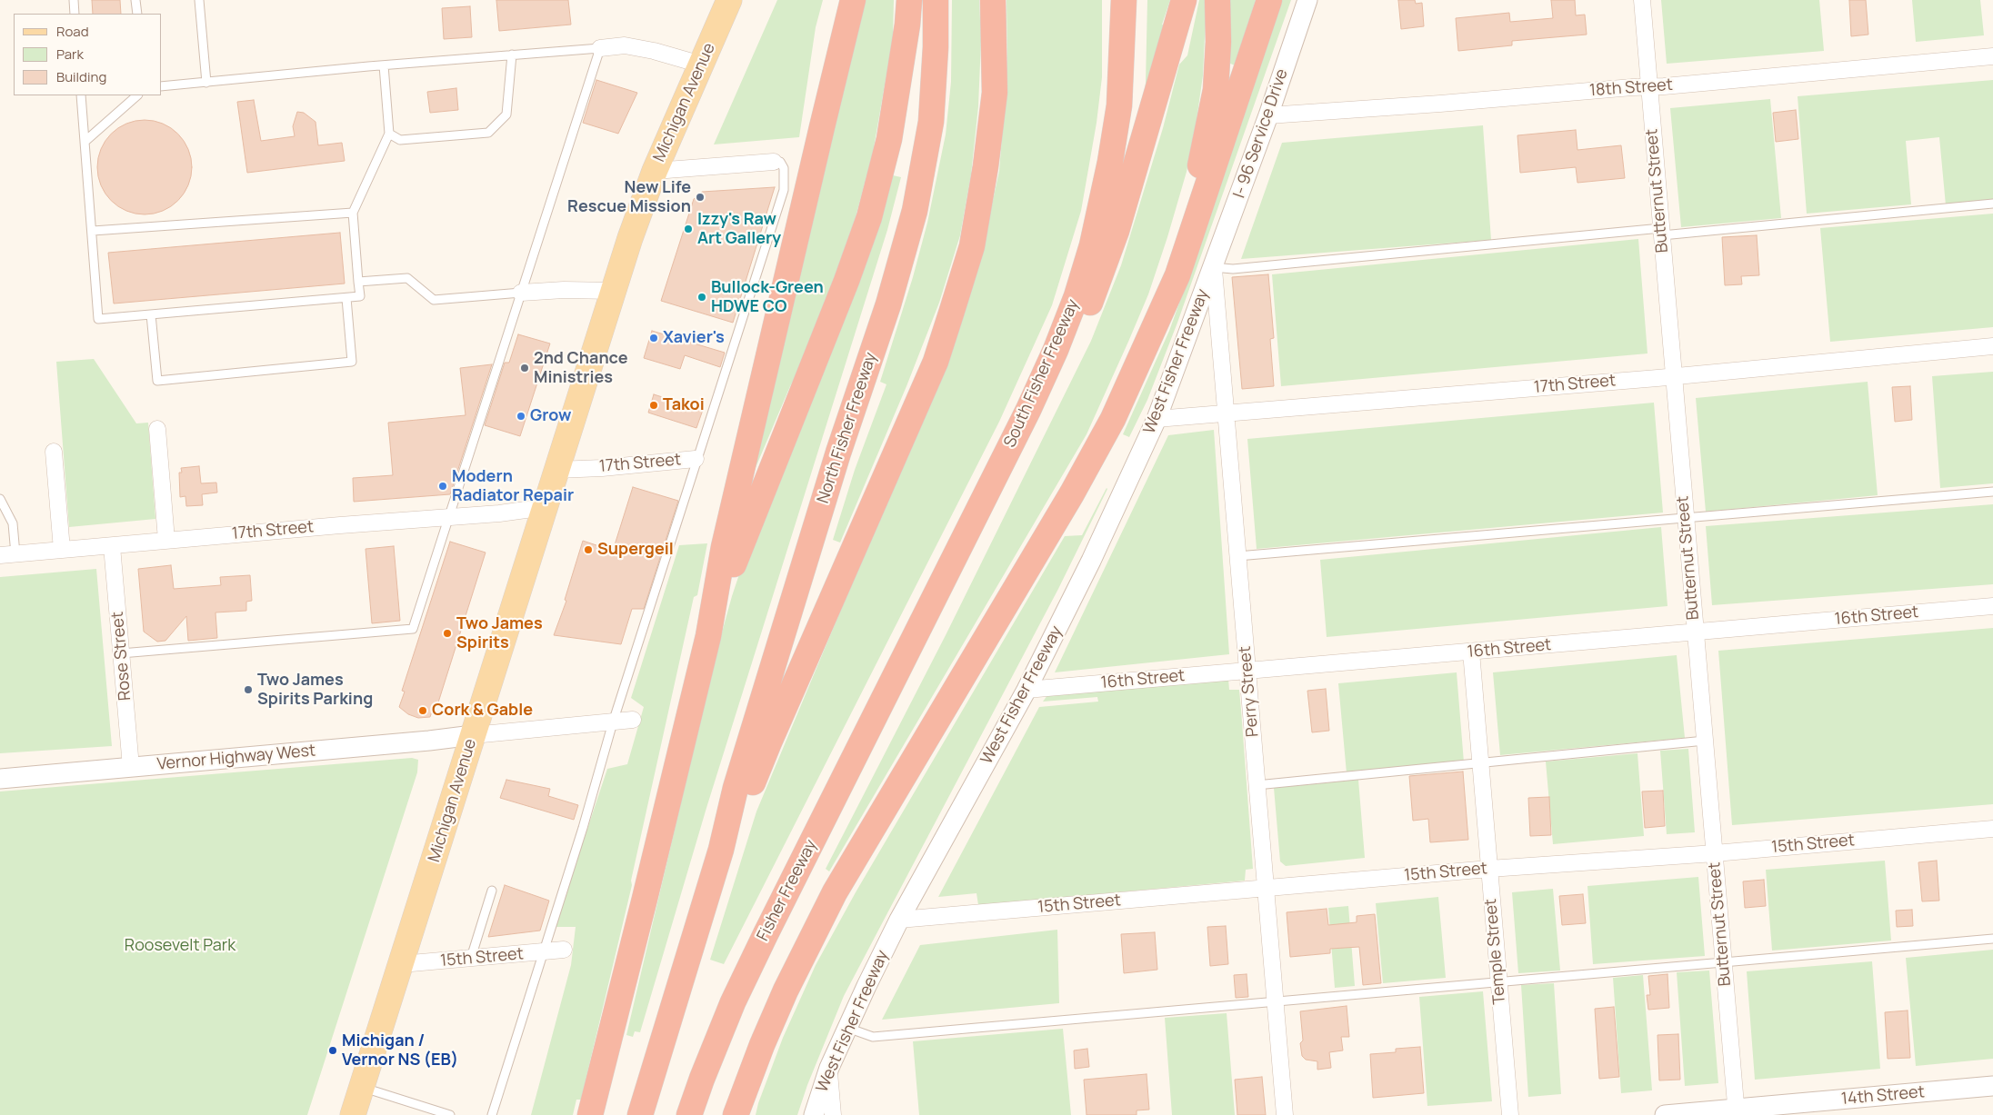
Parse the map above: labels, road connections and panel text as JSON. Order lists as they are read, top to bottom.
{
  "streets": {
    "highway": ["South Fisher Freeway", "North Fisher Freeway", "Fisher Freeway"],
    "main road": ["Michigan Avenue"],
    "street": [
      "18th Street",
      "I- 96 Service Drive",
      "Butternut Street",
      "West Fisher Freeway",
      "17th Street",
      "16th Street",
      "Rose Street",
      "Perry Street",
      "Vernor Highway West",
      "15th Street",
      "Temple Street",
      "14th Street"
    ]
  },
  "crossings": [
    ["18th Street", "I- 96 Service Drive"],
    ["18th Street", "Butternut Street"],
    ["Michigan Avenue", "17th Street"],
    ["Michigan Avenue", "Vernor Highway West"],
    ["Michigan Avenue", "15th Street"],
    ["I- 96 Service Drive", "West Fisher Freeway"],
    ["I- 96 Service Drive", "Perry Street"],
    ["Butternut Street", "17th Street"],
    ["Butternut Street", "16th Street"],
    ["Butternut Street", "15th Street"],
    ["Butternut Street", "14th Street"],
    ["West Fisher Freeway", "17th Street"],
    ["West Fisher Freeway", "16th Street"],
    ["West Fisher Freeway", "Perry Street"],
    ["West Fisher Freeway", "15th Street"],
    ["South Fisher Freeway", "Fisher Freeway"],
    ["17th Street", "Rose Street"],
    ["17th Street", "Perry Street"],
    ["16th Street", "Perry Street"],
    ["16th Street", "Temple Street"],
    ["Rose Street", "Vernor Highway West"],
    ["Perry Street", "15th Street"],
    ["15th Street", "Temple Street"]
  ],
  "parks": ["Roosevelt Park"],
  "places": [
    "New Life Rescue Mission",
    "Izzy's Raw Art Gallery",
    "Bullock-Green HDWE CO",
    "Xavier's",
    "2nd Chance Ministries",
    "Takoi",
    "Grow",
    "Modern Radiator Repair",
    "Supergeil",
    "Two James Spirits",
    "Two James Spirits Parking",
    "Cork & Gable",
    "Michigan / Vernor NS (EB)"
  ],
  "legend": ["Road", "Park", "Building"]
}
